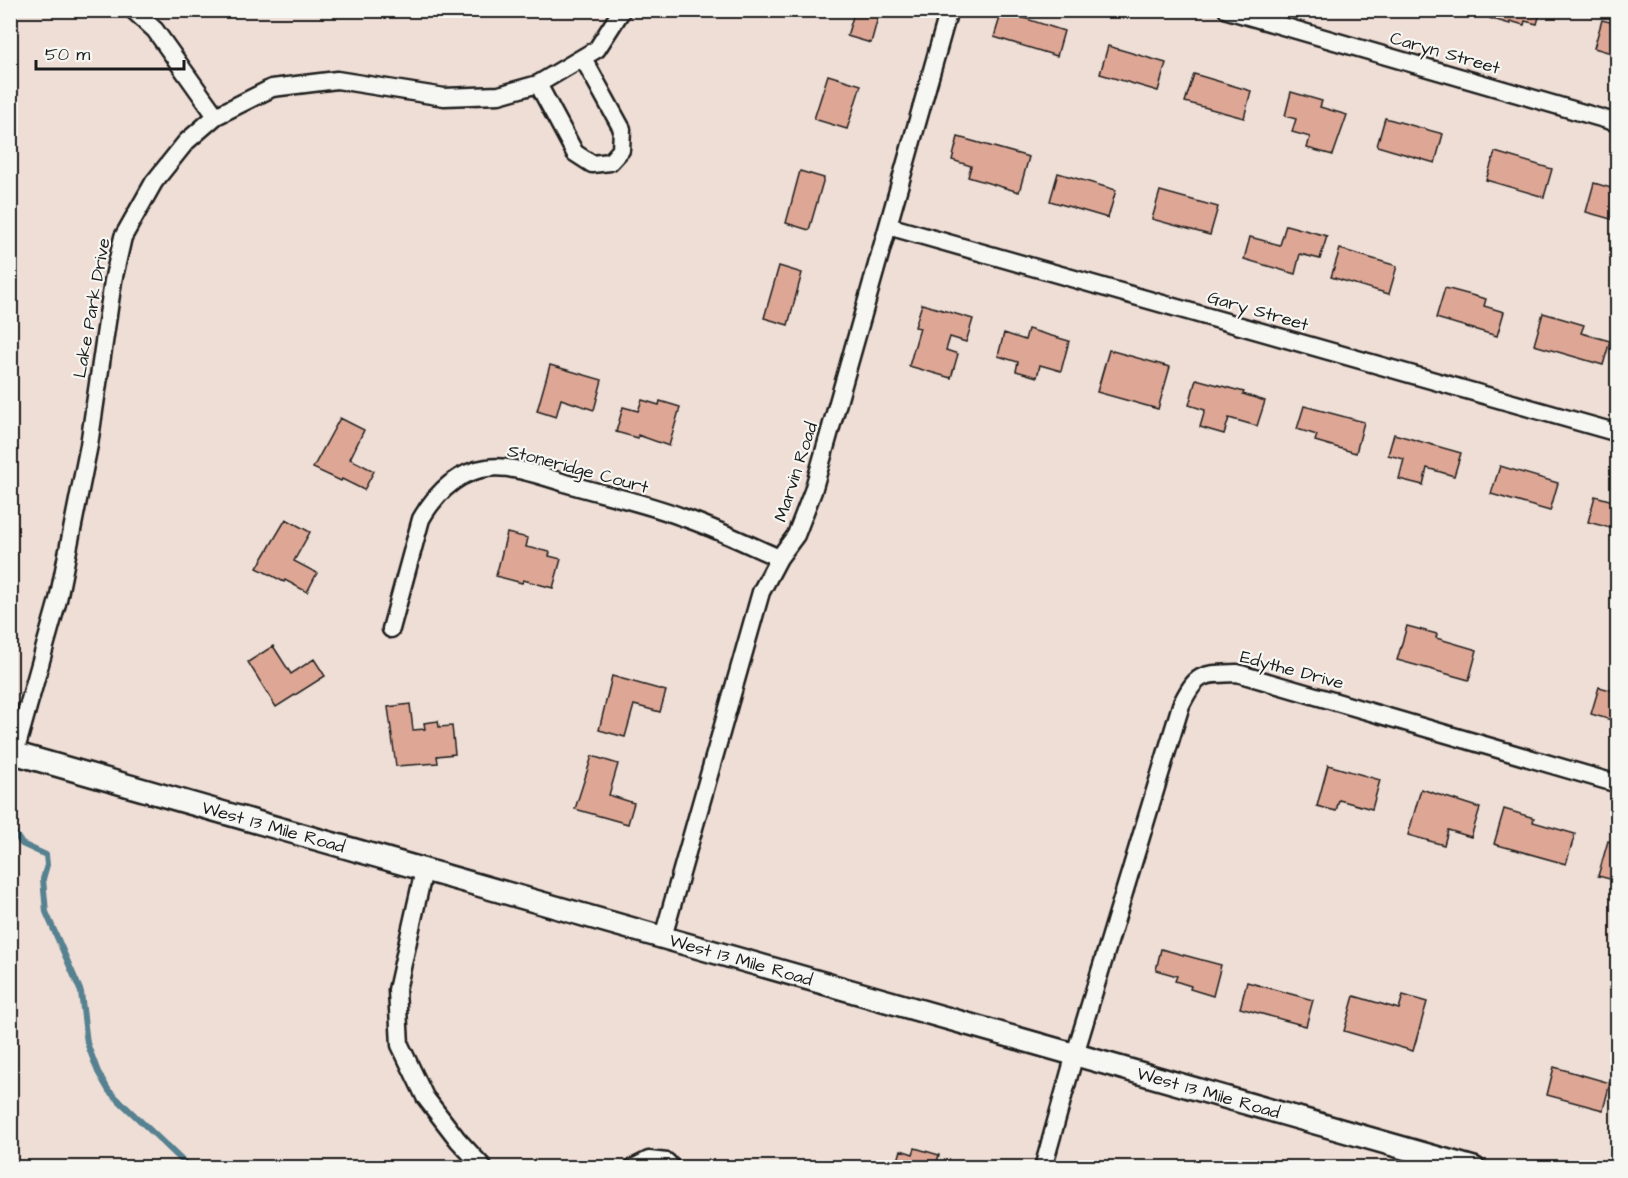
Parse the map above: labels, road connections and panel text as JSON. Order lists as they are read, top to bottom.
{
  "streets": {
    "street": [
      "Caryn Street",
      "Lake Park Drive",
      "Gary Street",
      "Stoneridge Court",
      "Marvin Road",
      "Edythe Drive",
      "West 13 Mile Road"
    ]
  },
  "crossings": [
    ["Lake Park Drive", "West 13 Mile Road"],
    ["Gary Street", "Marvin Road"],
    ["Stoneridge Court", "Marvin Road"],
    ["Marvin Road", "West 13 Mile Road"],
    ["Edythe Drive", "West 13 Mile Road"]
  ],
  "scale_bar": "50 m"
}
